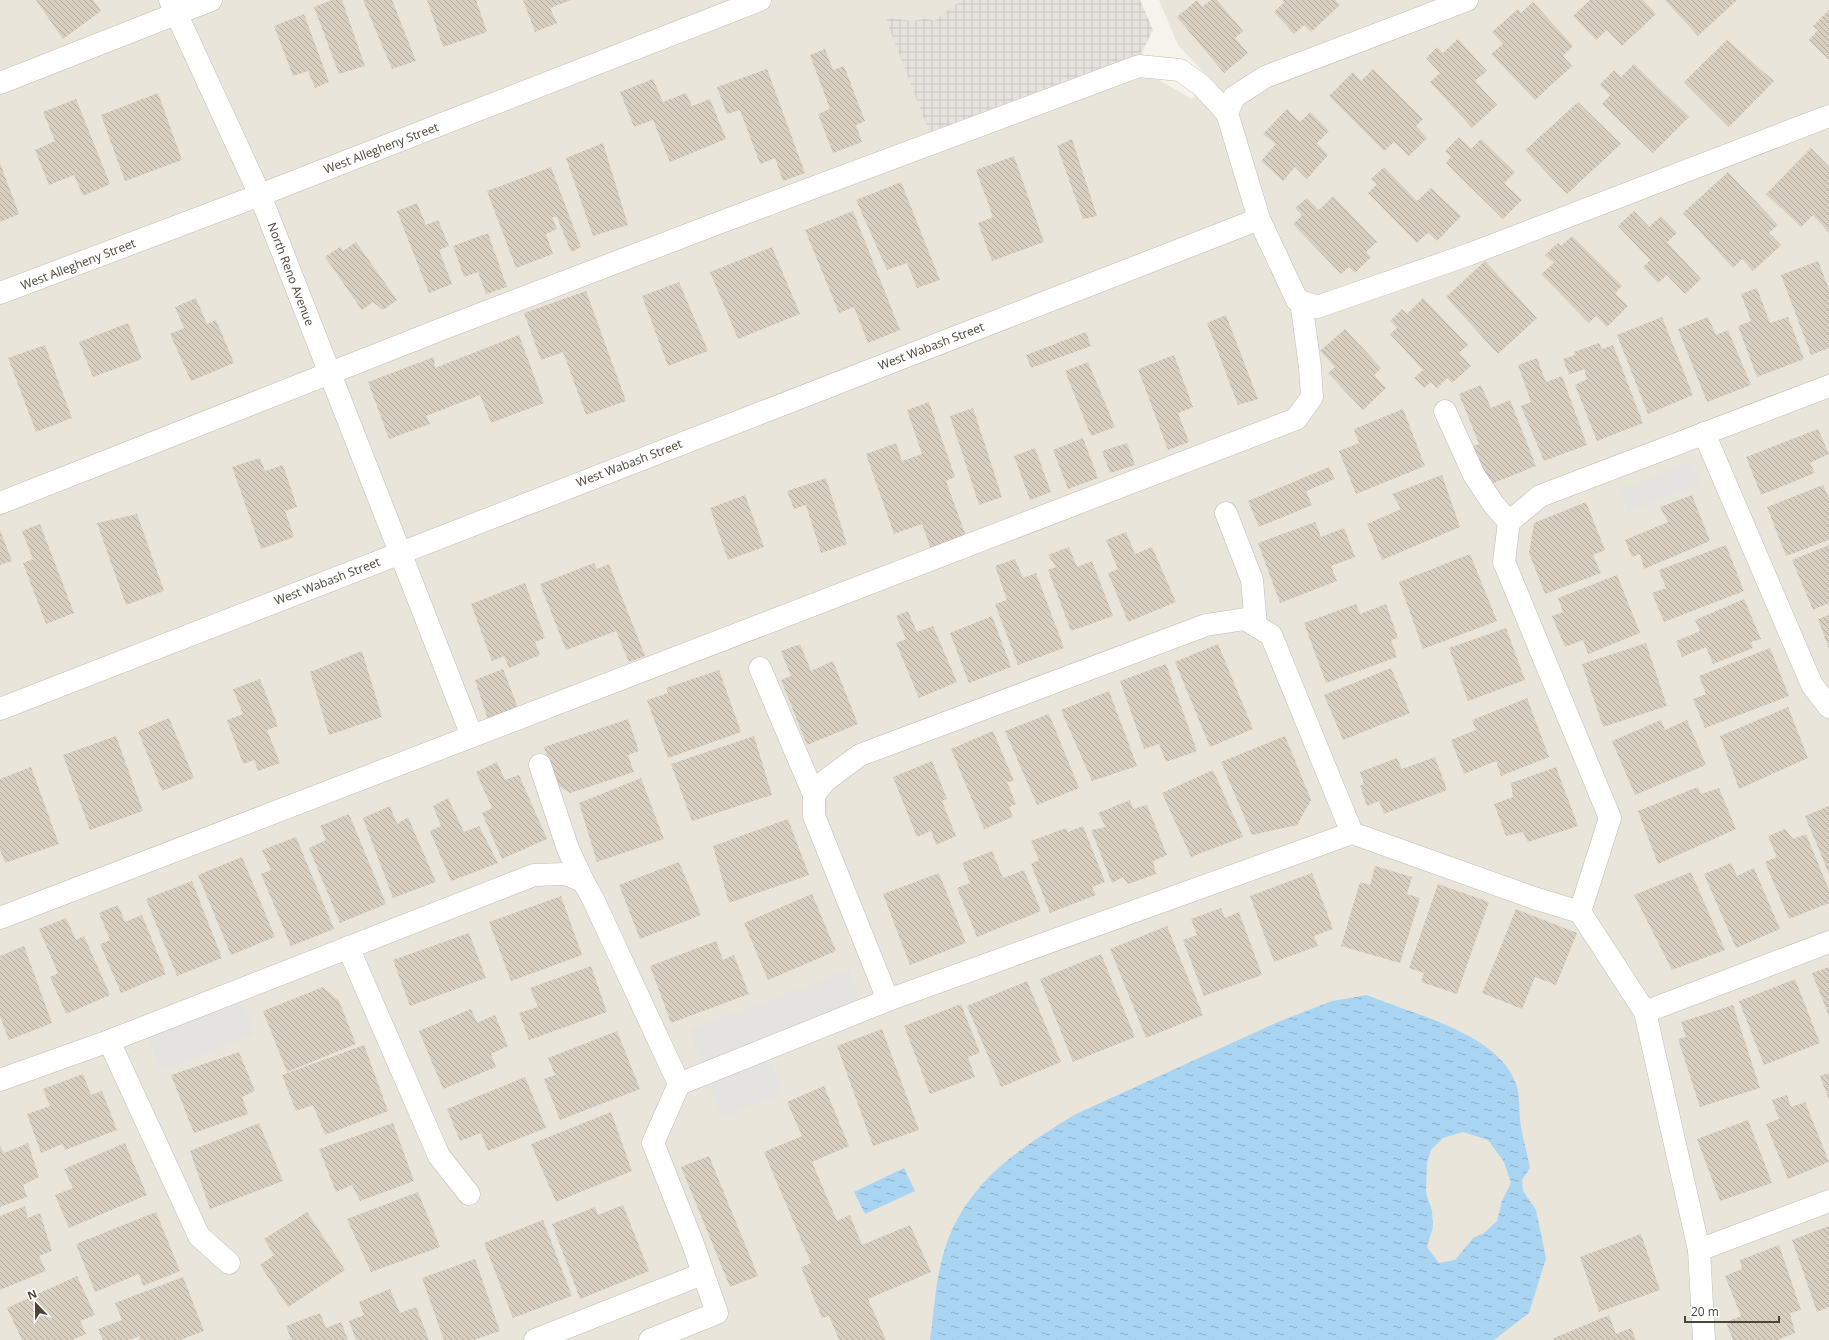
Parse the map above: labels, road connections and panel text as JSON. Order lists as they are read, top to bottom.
{
  "streets": {
    "street": ["West Allegheny Street", "North Reno Avenue", "West Wabash Street"]
  },
  "crossings": [
    ["West Allegheny Street", "North Reno Avenue"],
    ["North Reno Avenue", "West Wabash Street"]
  ],
  "scale_bar": "20 m",
  "north": "top"
}
